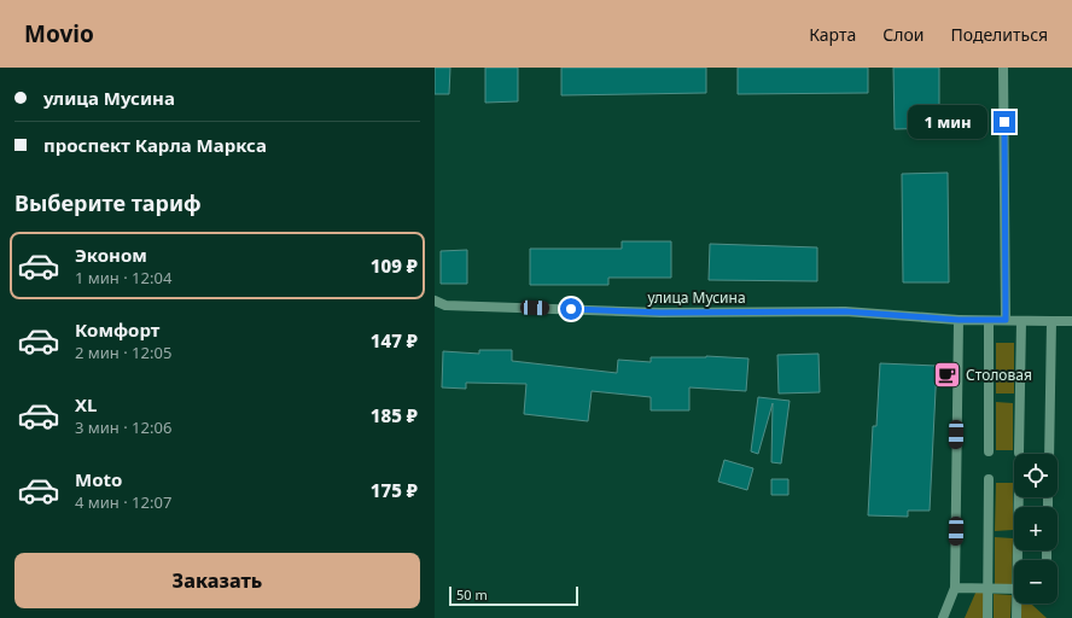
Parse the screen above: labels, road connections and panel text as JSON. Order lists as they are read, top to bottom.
{
  "streets": {
    "street": ["улица Мусина"]
  },
  "places": {
    "cafe": ["Столовая"]
  },
  "scale_bar": "50 m",
  "page": {
    "header": "Movio",
    "nav": ["Карта", "Слои", "Поделиться"],
    "banner": ["улица Мусина", "проспект Карла Маркса"],
    "bubble": "1 мин",
    "heading": "Выберите тариф",
    "list": [
      {
        "name": "Эконом",
        "note": "1 мин · 12:04",
        "value": "109 ₽"
      },
      {
        "name": "Комфорт",
        "note": "2 мин · 12:05",
        "value": "147 ₽"
      },
      {
        "name": "XL",
        "note": "3 мин · 12:06",
        "value": "185 ₽"
      },
      {
        "name": "Moto",
        "note": "4 мин · 12:07",
        "value": "175 ₽"
      }
    ],
    "map_buttons": ["+", "−"],
    "buttons": "Заказать",
    "scale": "50 m"
  }
}
